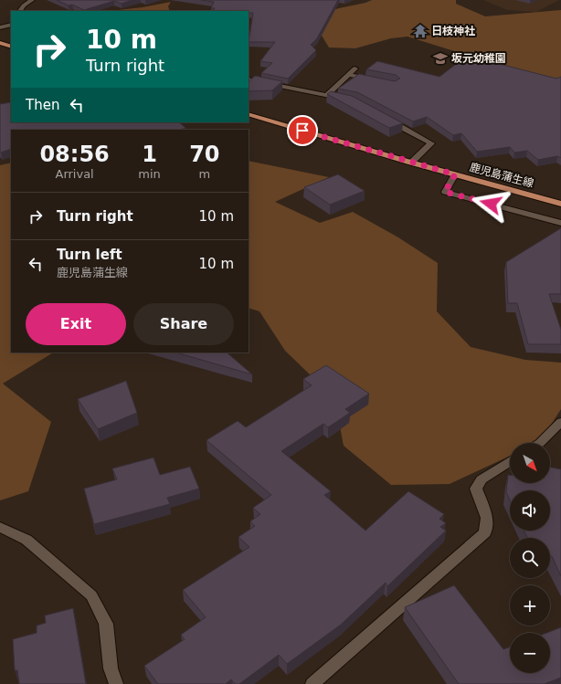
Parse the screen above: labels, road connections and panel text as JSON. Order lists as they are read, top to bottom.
{
  "streets": {
    "main road": ["鹿児島蒲生線"]
  },
  "places": {
    "temple": ["日枝神社"],
    "school or university": ["坂元幼稚園"]
  },
  "north": "bottom right",
  "page": {
    "turn": ["10 m", "Turn right"],
    "then": "Then",
    "eta": [
      "08:56",
      "Arrival",
      "1",
      "min",
      "70",
      "m"
    ],
    "list": [
      {
        "name": "Turn right",
        "value": "10 m"
      },
      {
        "name": "Turn left",
        "note": "鹿児島蒲生線",
        "value": "10 m"
      }
    ],
    "buttons": ["Exit", "Share"],
    "map_buttons": ["+", "−"]
  }
}
